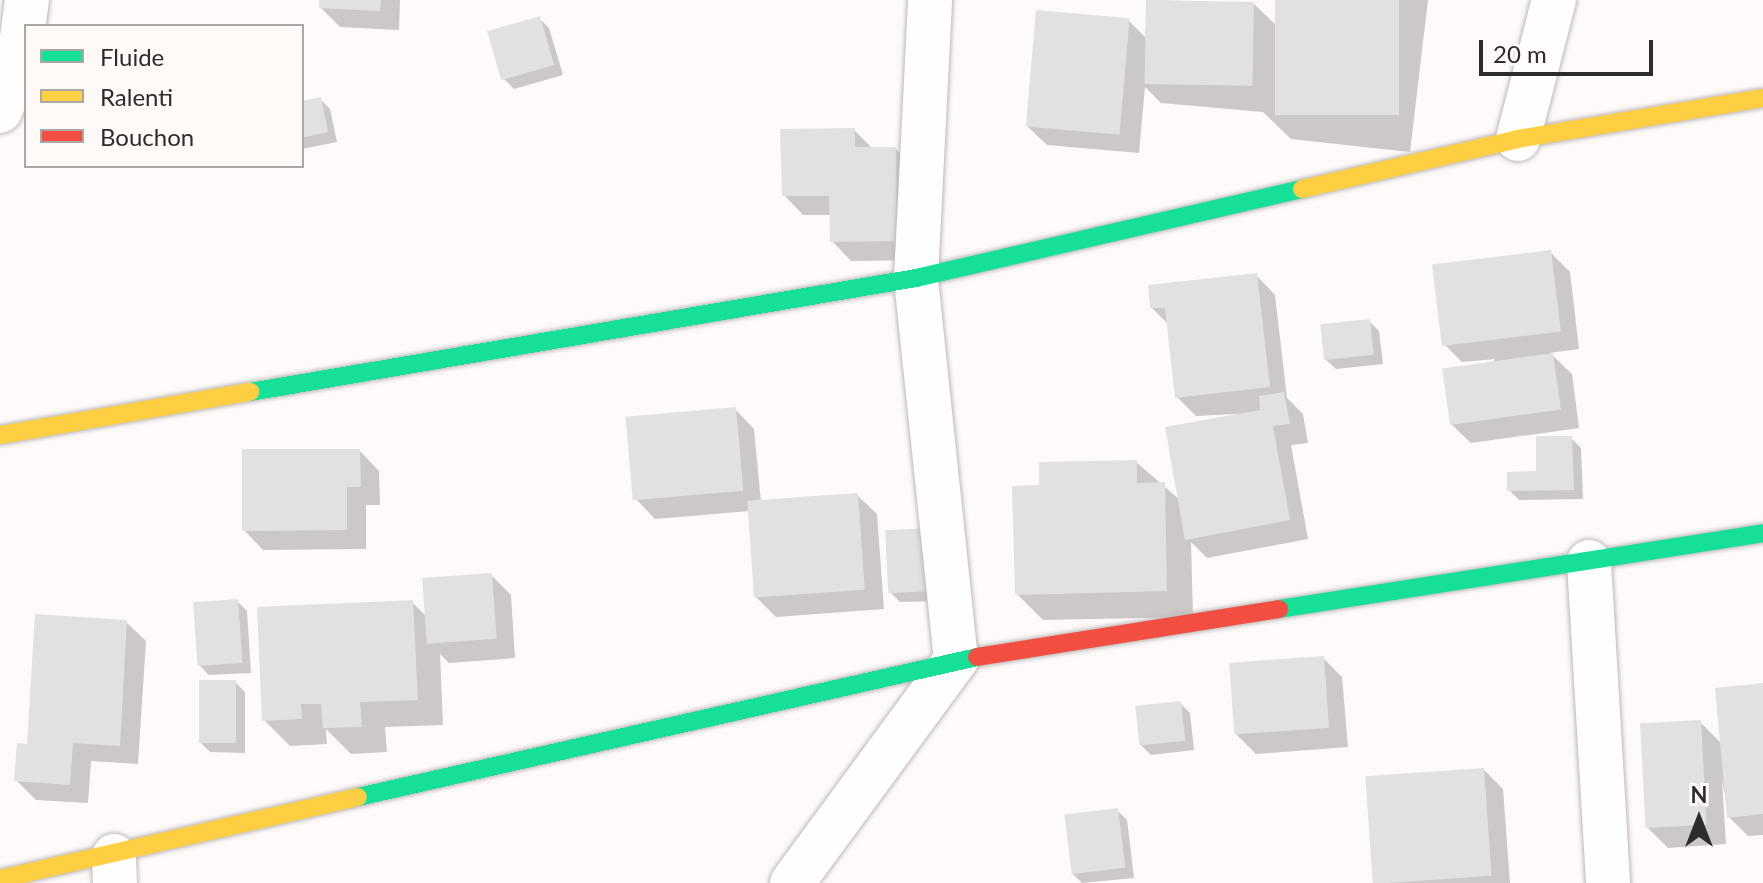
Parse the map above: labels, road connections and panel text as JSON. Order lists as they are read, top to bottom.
{
  "legend": ["Fluide", "Ralenti", "Bouchon"],
  "scale_bar": "20 m",
  "north": "top"
}
